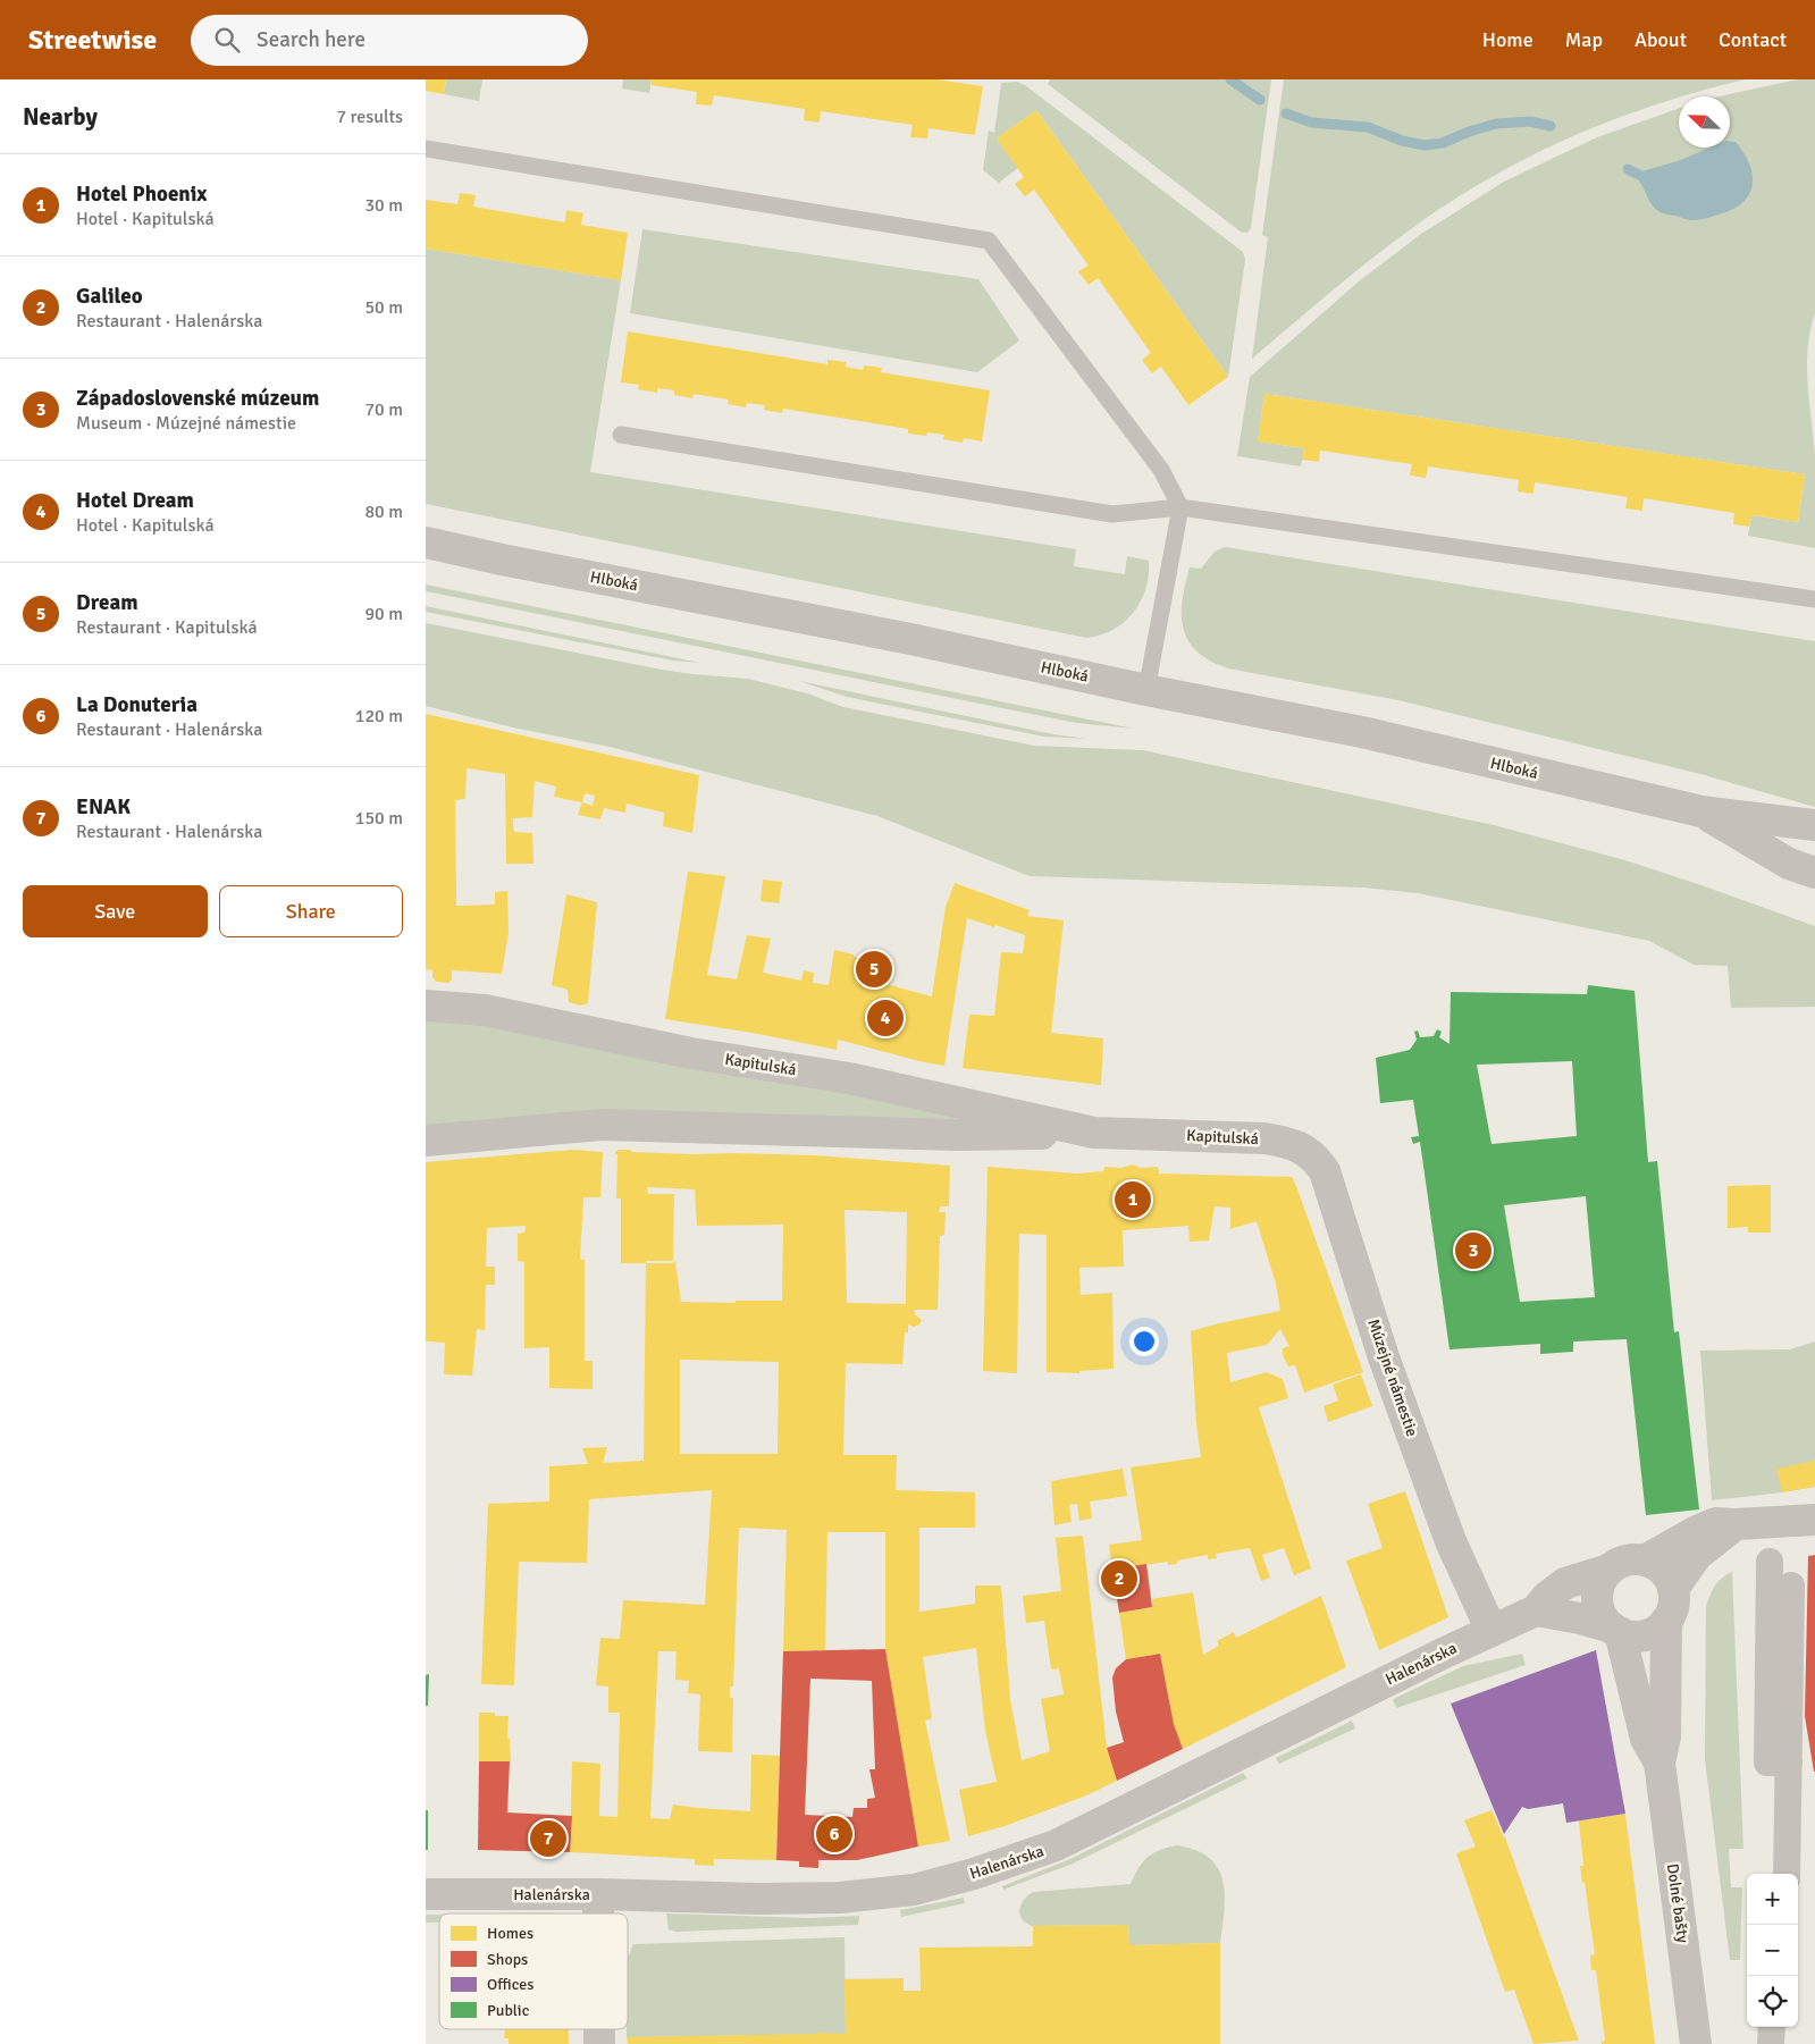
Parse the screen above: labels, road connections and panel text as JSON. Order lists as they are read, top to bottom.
{
  "streets": {
    "street": [
      "Hlboká",
      "Kapitulská",
      "Múzejné námestie",
      "Halenárska",
      "Dolné bašty"
    ]
  },
  "crossings": [
    ["Kapitulská", "Múzejné námestie"],
    ["Múzejné námestie", "Halenárska"],
    ["Halenárska", "Dolné bašty"]
  ],
  "legend": [
    "Homes",
    "Shops",
    "Offices",
    "Public"
  ],
  "north": "top left",
  "page": {
    "header": "Streetwise",
    "search": "Search here",
    "nav": [
      "Home",
      "Map",
      "About",
      "Contact"
    ],
    "heading": ["Nearby", "7 results"],
    "list": [
      {
        "mark": "1",
        "name": "Hotel Phoenix",
        "note": "Hotel · Kapitulská",
        "value": "30 m"
      },
      {
        "mark": "2",
        "name": "Galileo",
        "note": "Restaurant · Halenárska",
        "value": "50 m"
      },
      {
        "mark": "3",
        "name": "Západoslovenské múzeum",
        "note": "Museum · Múzejné námestie",
        "value": "70 m"
      },
      {
        "mark": "4",
        "name": "Hotel Dream",
        "note": "Hotel · Kapitulská",
        "value": "80 m"
      },
      {
        "mark": "5",
        "name": "Dream",
        "note": "Restaurant · Kapitulská",
        "value": "90 m"
      },
      {
        "mark": "6",
        "name": "La Donuteria",
        "note": "Restaurant · Halenárska",
        "value": "120 m"
      },
      {
        "mark": "7",
        "name": "ENAK",
        "note": "Restaurant · Halenárska",
        "value": "150 m"
      }
    ],
    "buttons": ["Save", "Share"],
    "pins": [
      "5",
      "4",
      "1",
      "3",
      "2",
      "6",
      "7"
    ],
    "map_buttons": ["+", "−"]
  }
}
